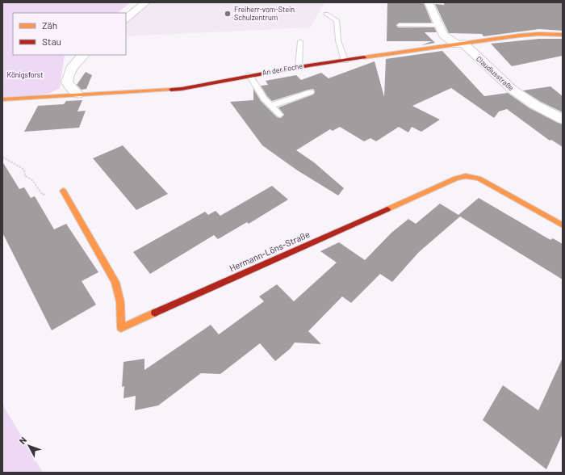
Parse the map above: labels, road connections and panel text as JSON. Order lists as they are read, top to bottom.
{
  "streets": {
    "street": ["An der Foche", "Claudiusstraße", "Hermann-Löns-Straße"]
  },
  "crossings": [
    ["An der Foche", "Claudiusstraße"]
  ],
  "parks": ["Königsforst"],
  "places": ["Freiherr-vom-Stein Schulzentrum"],
  "legend": ["Zäh", "Stau"],
  "north": "top left"
}
